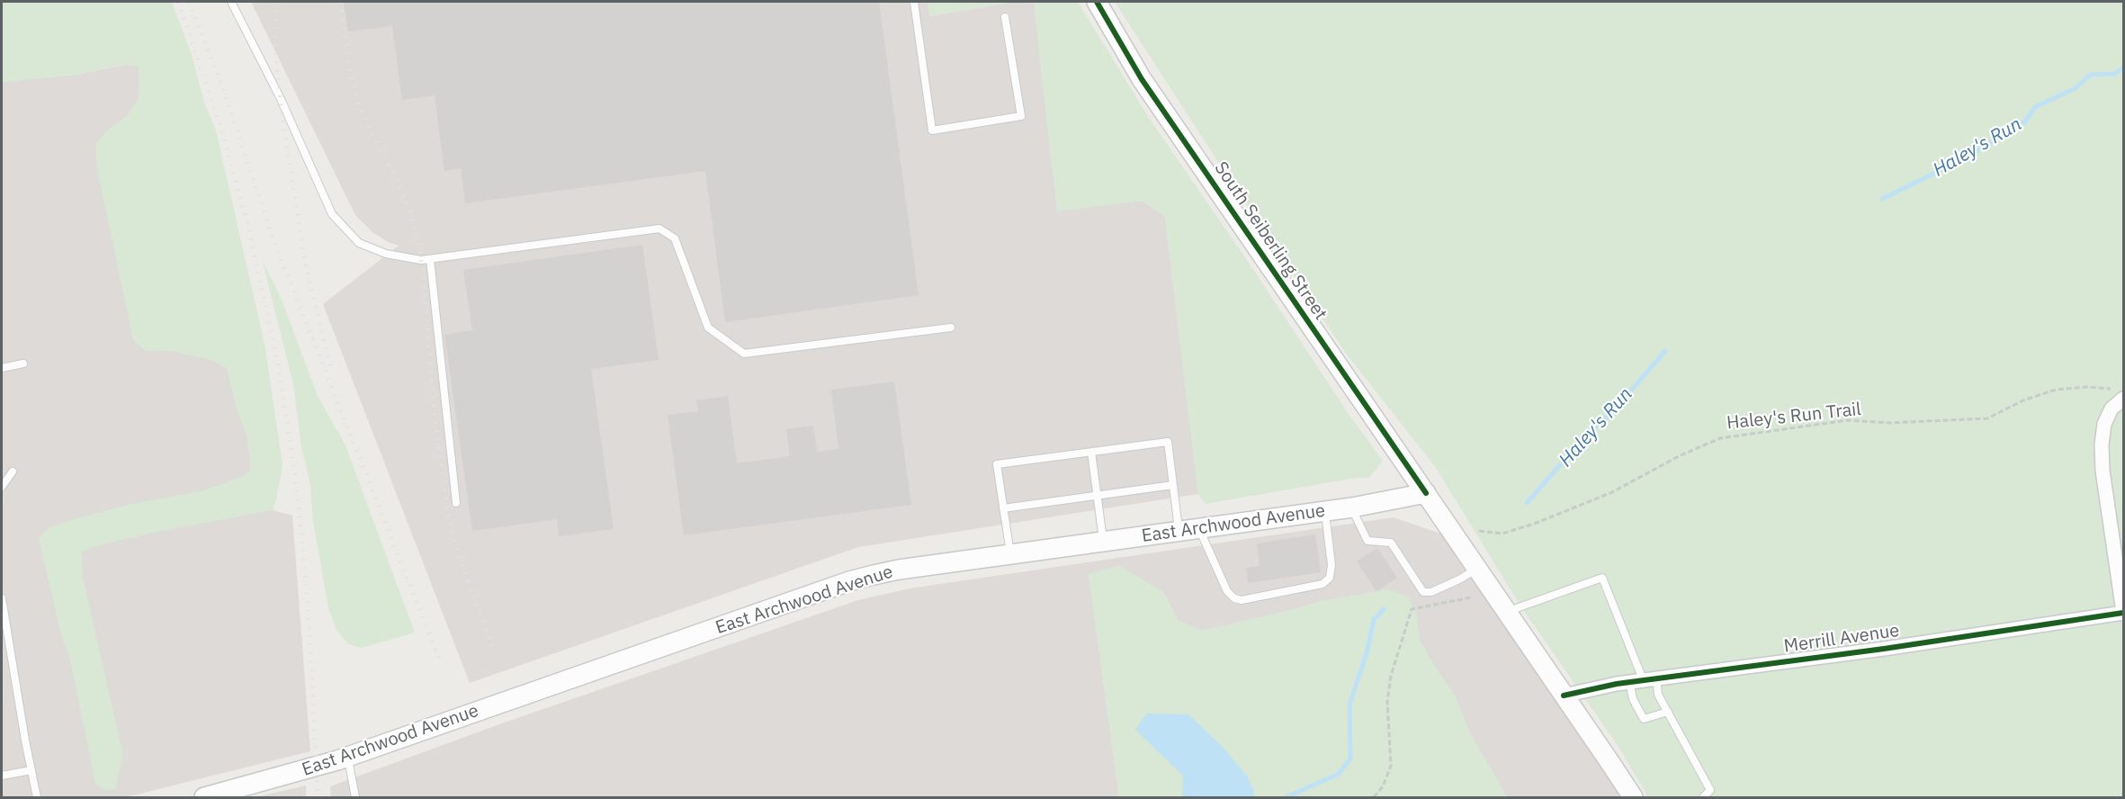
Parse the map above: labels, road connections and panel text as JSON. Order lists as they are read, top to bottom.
{
  "streets": {
    "main road": ["South Seiberling Street", "East Archwood Avenue"],
    "street": ["Merrill Avenue"],
    "path": ["Haley's Run Trail"]
  },
  "crossings": [
    ["South Seiberling Street", "East Archwood Avenue"],
    ["South Seiberling Street", "Merrill Avenue"]
  ],
  "water": ["Haley's Run"]
}
